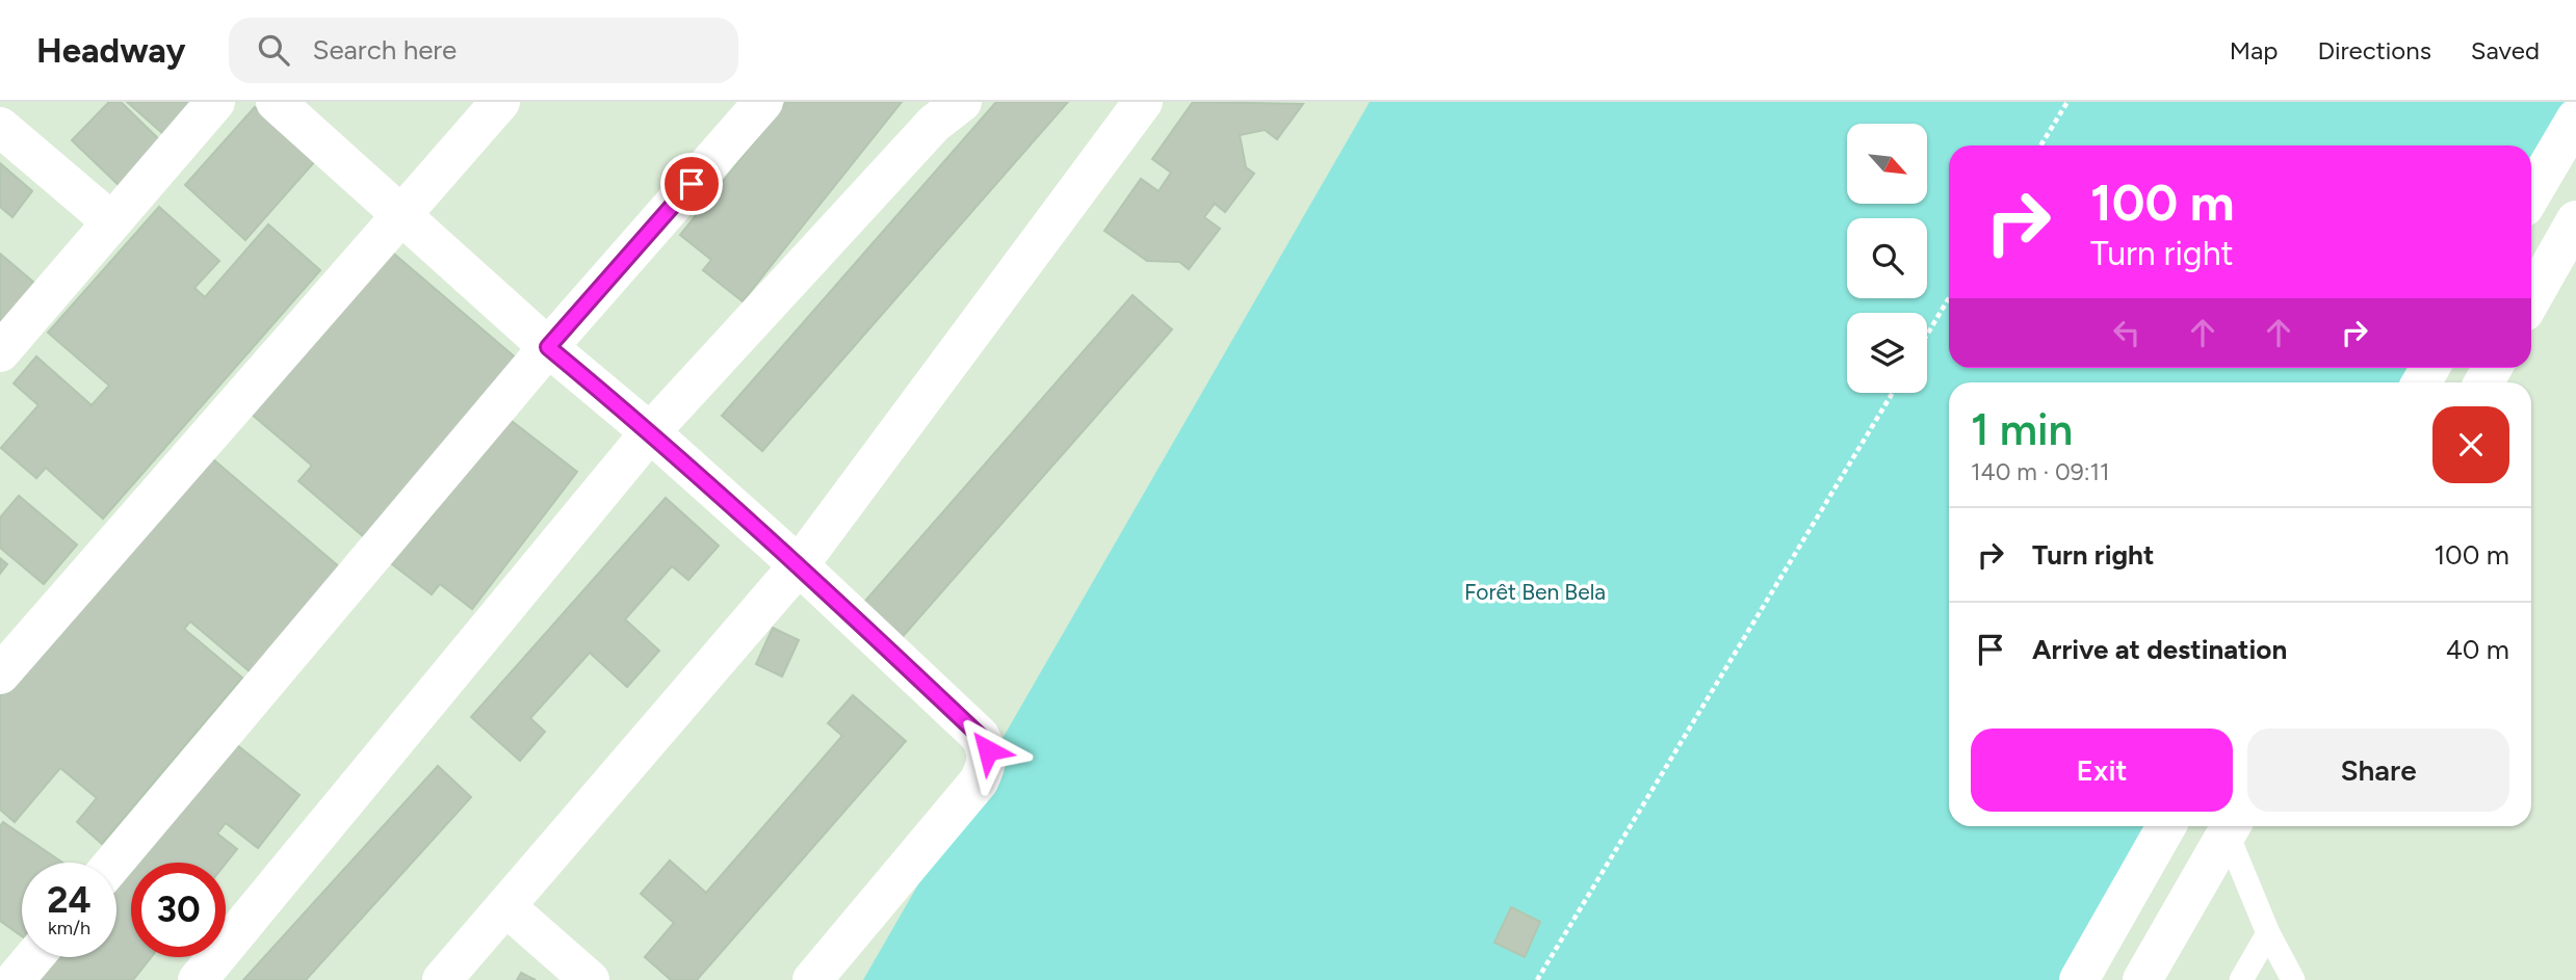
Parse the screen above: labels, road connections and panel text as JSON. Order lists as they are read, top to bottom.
{
  "parks": ["Forêt Ben Bela"],
  "north": "bottom right",
  "page": {
    "header": "Headway",
    "search": "Search here",
    "nav": ["Map", "Directions", "Saved"],
    "turn": ["100 m", "Turn right"],
    "heading": ["1 min", "140 m · 09:11"],
    "list": [
      {
        "name": "Turn right",
        "value": "100 m"
      },
      {
        "name": "Arrive at destination",
        "value": "40 m"
      }
    ],
    "buttons": ["Exit", "Share"],
    "speed": "24 km/h",
    "limit": "30"
  }
}
